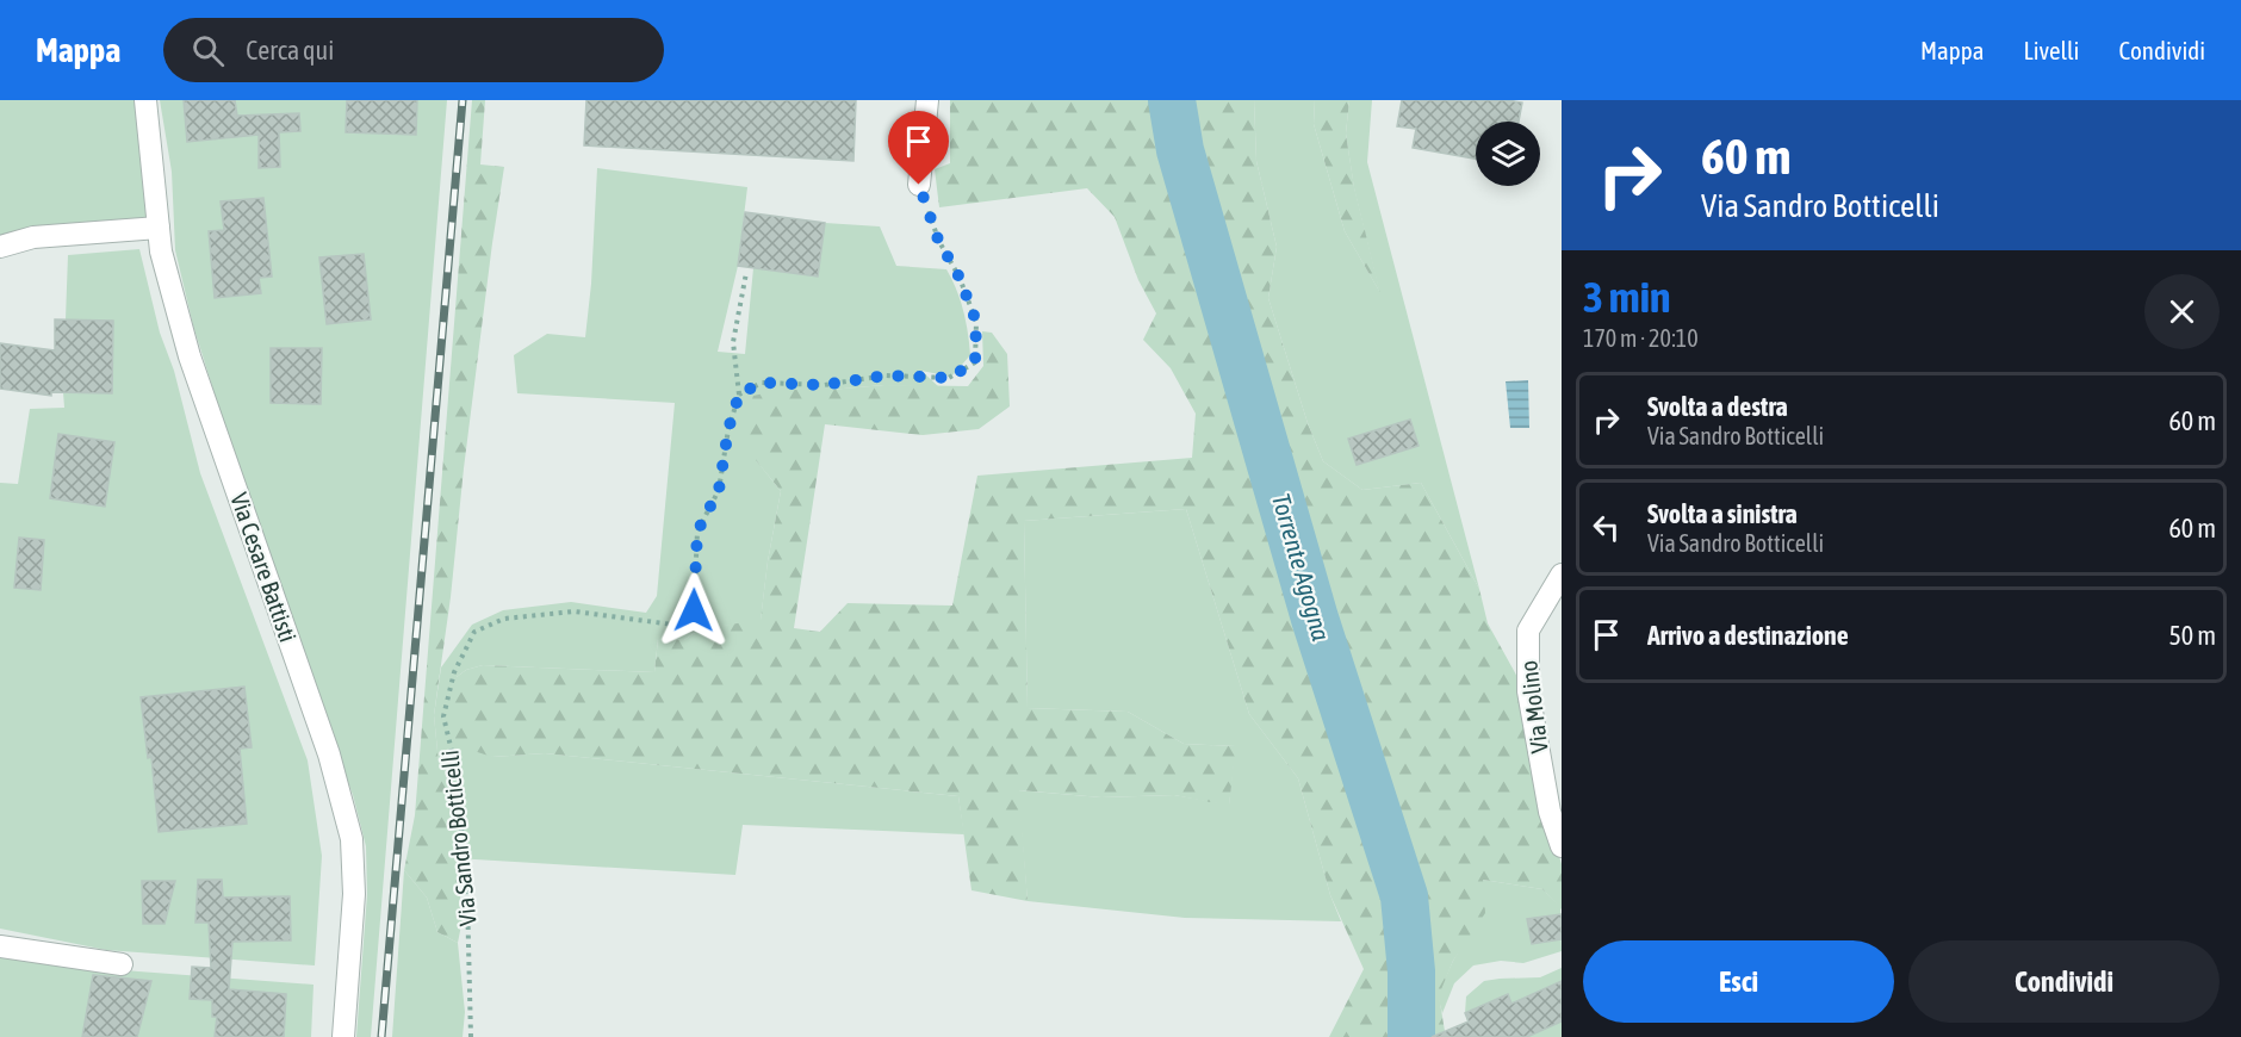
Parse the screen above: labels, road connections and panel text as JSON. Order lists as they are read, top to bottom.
{
  "streets": {
    "street": ["Via Cesare Battisti", "Via Molino"],
    "path": ["Via Sandro Botticelli"]
  },
  "water": ["Torrente Agogna"],
  "page": {
    "header": "Mappa",
    "search": "Cerca qui",
    "nav": ["Mappa", "Livelli", "Condividi"],
    "turn": ["60 m", "Via Sandro Botticelli"],
    "heading": ["3 min", "170 m · 20:10"],
    "list": [
      {
        "name": "Svolta a destra",
        "note": "Via Sandro Botticelli",
        "value": "60 m"
      },
      {
        "name": "Svolta a sinistra",
        "note": "Via Sandro Botticelli",
        "value": "60 m"
      },
      {
        "name": "Arrivo a destinazione",
        "value": "50 m"
      }
    ],
    "buttons": ["Esci", "Condividi"]
  }
}
